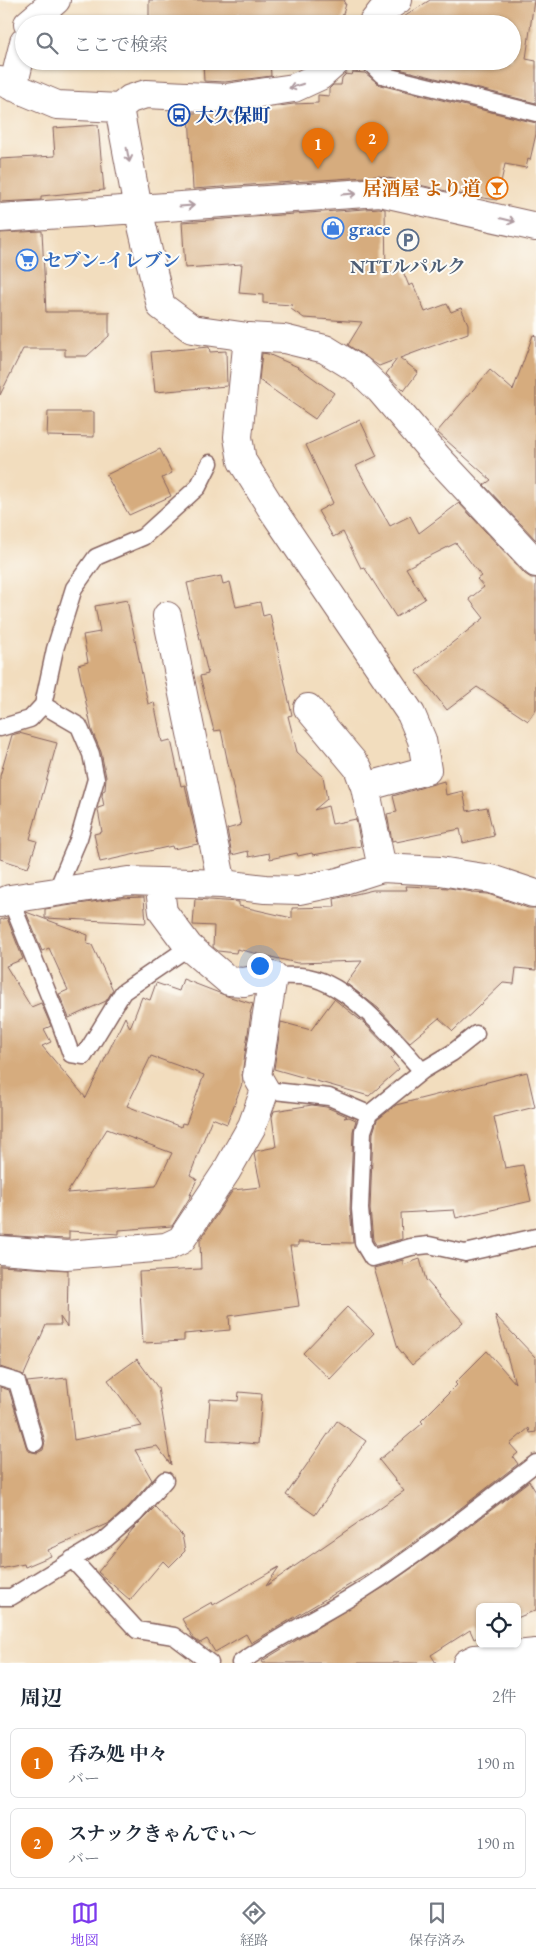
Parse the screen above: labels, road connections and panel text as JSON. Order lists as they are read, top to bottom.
{
  "places": {
    "bus stop": ["大久保町"],
    "bar": ["居酒屋 より道"],
    "shop": ["grace"],
    "parking": ["NTTルパルク"],
    "supermarket": ["セブン-イレブン"]
  },
  "page": {
    "search": "ここで検索",
    "pins": ["2", "1"],
    "heading": ["周辺", "2件"],
    "list": [
      {
        "mark": "1",
        "name": "呑み処 中々",
        "note": "バー",
        "value": "190 m"
      },
      {
        "mark": "2",
        "name": "スナックきゃんでぃ〜",
        "note": "バー",
        "value": "190 m"
      }
    ],
    "nav": ["地図", "経路", "保存済み"]
  }
}
